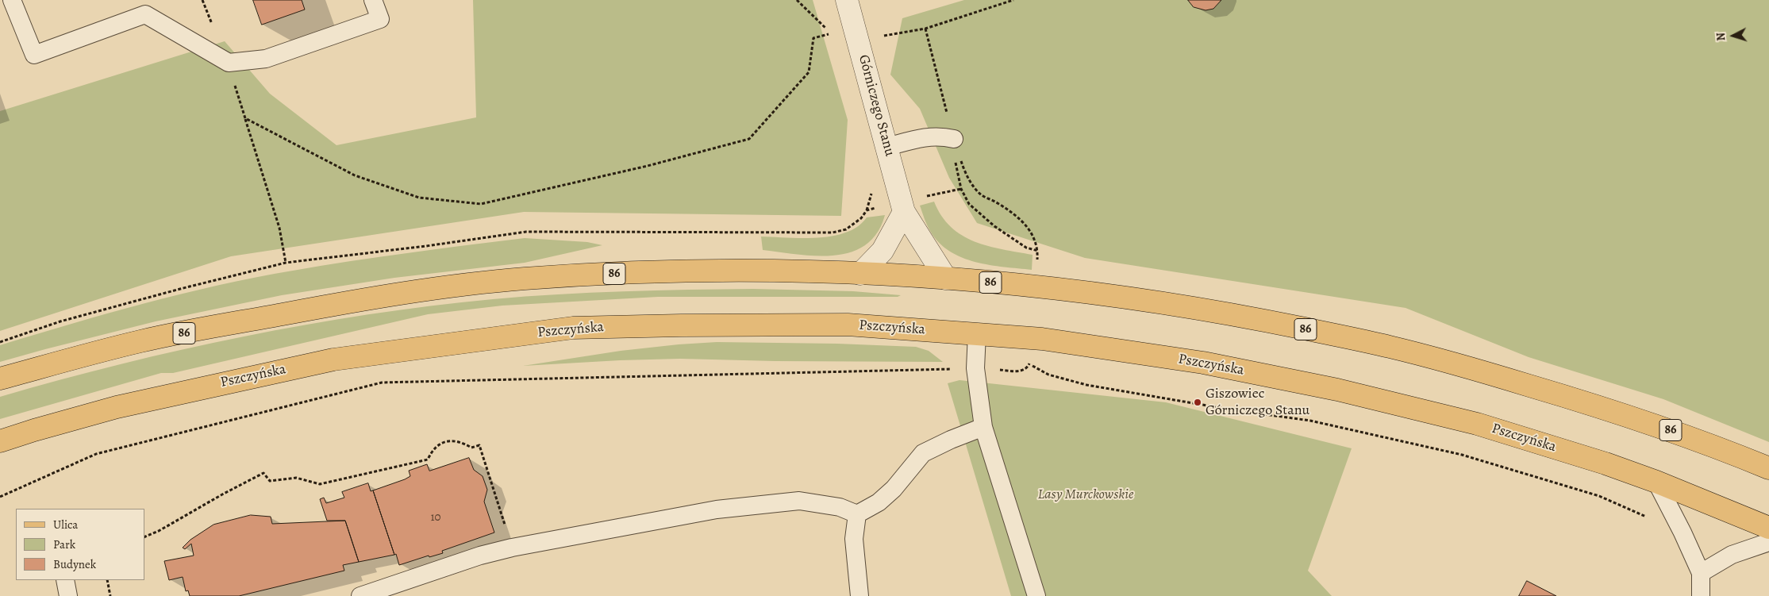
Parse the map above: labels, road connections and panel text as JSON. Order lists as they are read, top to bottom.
{
  "streets": {
    "main road": ["86", "Pszczyńska"],
    "street": ["Górniczego Stanu"]
  },
  "crossings": [
    ["Górniczego Stanu", "86"]
  ],
  "parks": ["Lasy Murckowskie"],
  "places": ["Giszowiec Górniczego Stanu"],
  "house_numbers": ["10"],
  "legend": ["Ulica", "Park", "Budynek"],
  "north": "left"
}
